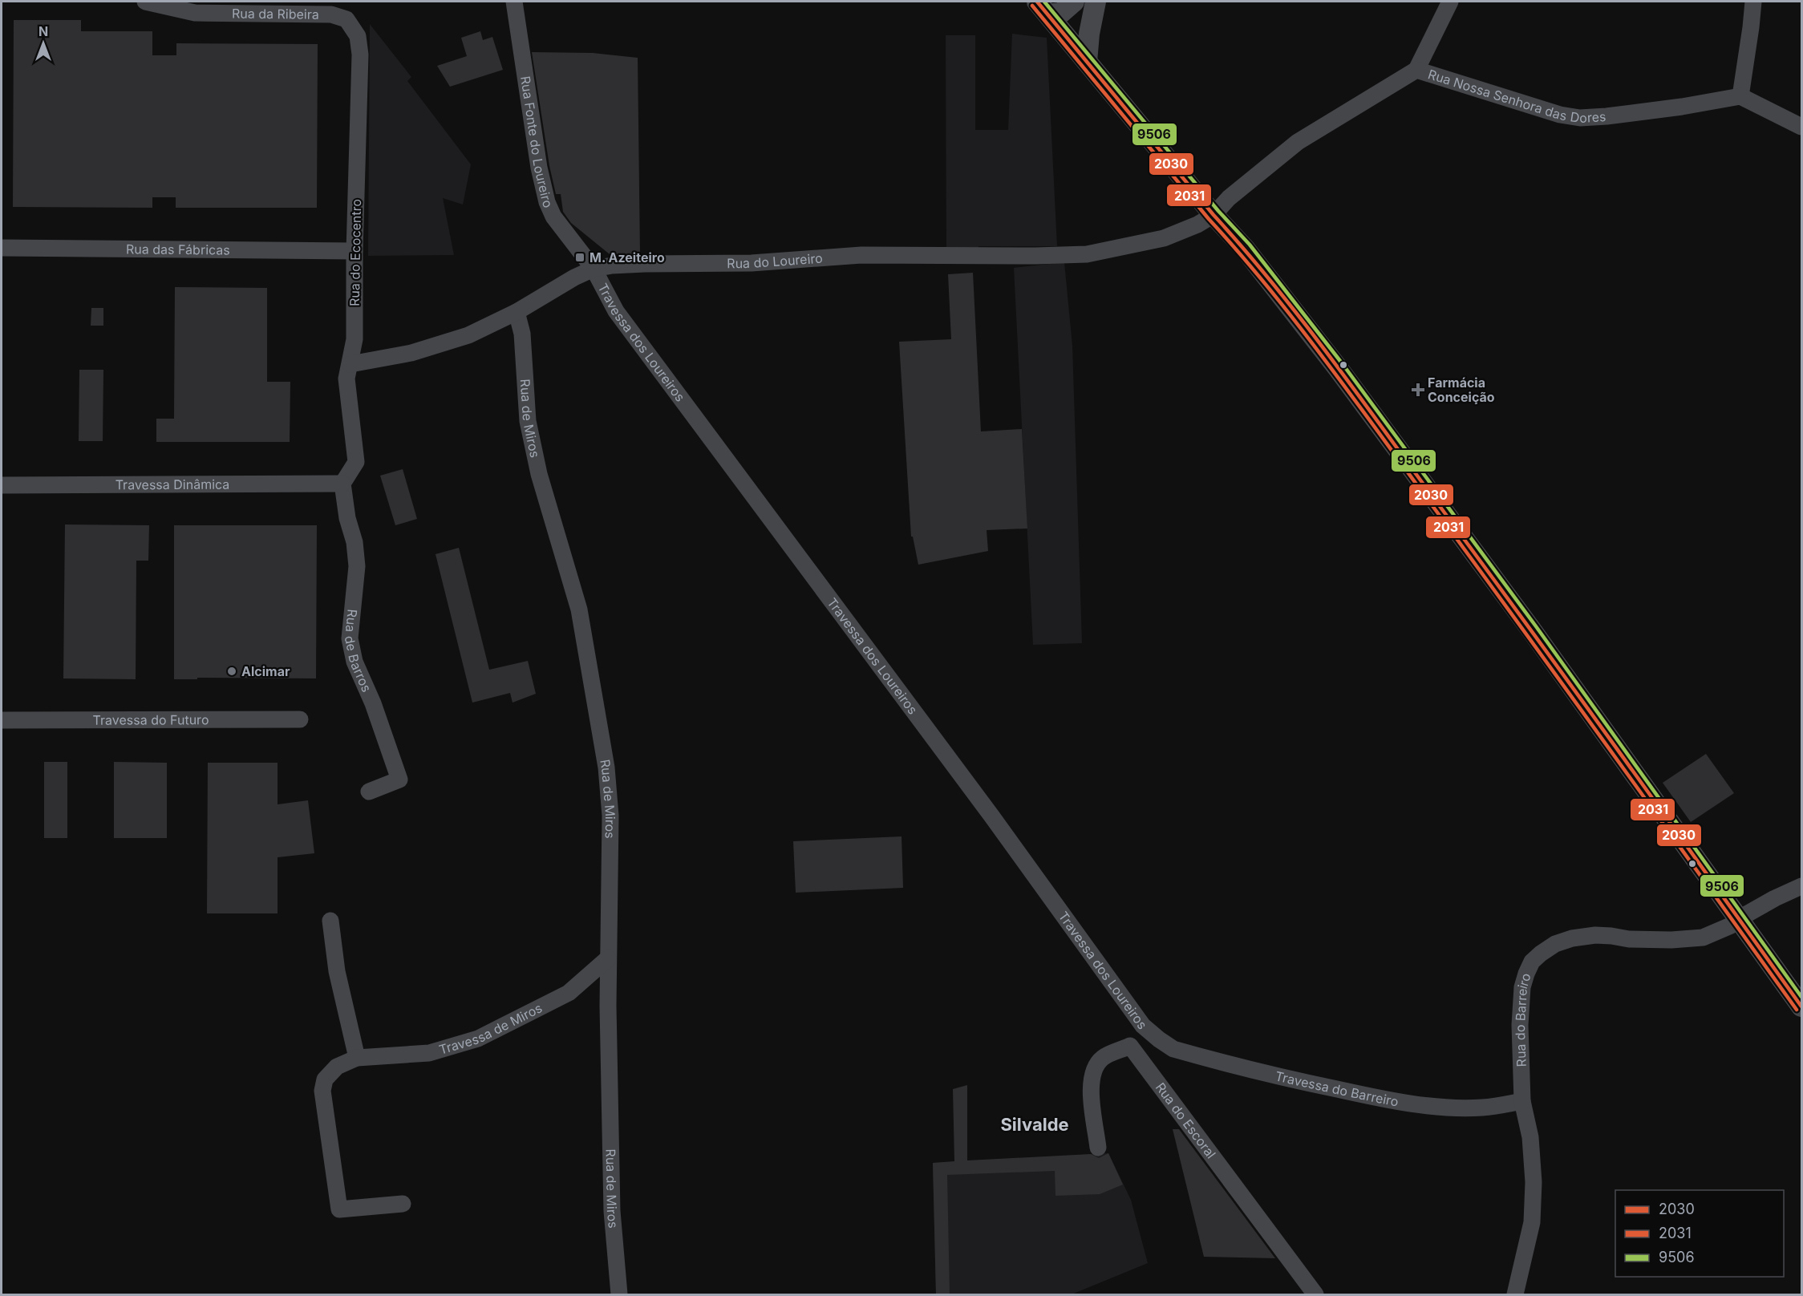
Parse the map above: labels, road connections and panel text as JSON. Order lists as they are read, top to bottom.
{
  "streets": {
    "street": [
      "Rua da Ribeira",
      "Rua Nossa Senhora das Dores",
      "Rua Fonte do Loureiro",
      "Rua das Fábricas",
      "Rua do Ecocentro",
      "Rua do Loureiro",
      "Travessa dos Loureiros",
      "Rua de Miros",
      "Travessa Dinâmica",
      "Rua de Barros",
      "Travessa do Futuro",
      "Rua do Barreiro",
      "Travessa de Miros",
      "Travessa do Barreiro",
      "Rua do Escoral"
    ]
  },
  "crossings": [
    ["Rua da Ribeira", "Rua do Ecocentro"],
    ["Rua Nossa Senhora das Dores", "Rua do Loureiro"],
    ["Rua Fonte do Loureiro", "Rua do Loureiro"],
    ["Rua Fonte do Loureiro", "Travessa dos Loureiros"],
    ["Rua das Fábricas", "Rua do Ecocentro"],
    ["Rua do Ecocentro", "Rua do Loureiro"],
    ["Rua do Ecocentro", "Travessa Dinâmica"],
    ["Rua do Ecocentro", "Rua de Barros"],
    ["Rua do Loureiro", "Travessa dos Loureiros"],
    ["Rua do Loureiro", "Rua de Miros"],
    ["Travessa dos Loureiros", "Travessa do Barreiro"],
    ["Rua de Miros", "Travessa de Miros"],
    ["Travessa Dinâmica", "Rua de Barros"],
    ["Rua do Barreiro", "Travessa do Barreiro"]
  ],
  "districts": ["Silvalde"],
  "places": {
    "transit": ["M. Azeiteiro"],
    "health": ["Farmácia Conceição"],
    "other": ["Alcimar"]
  },
  "lines": ["transit line 2030", "transit line 9506", "transit line 2031"],
  "legend": ["2030", "2031", "9506"],
  "north": "top"
}
